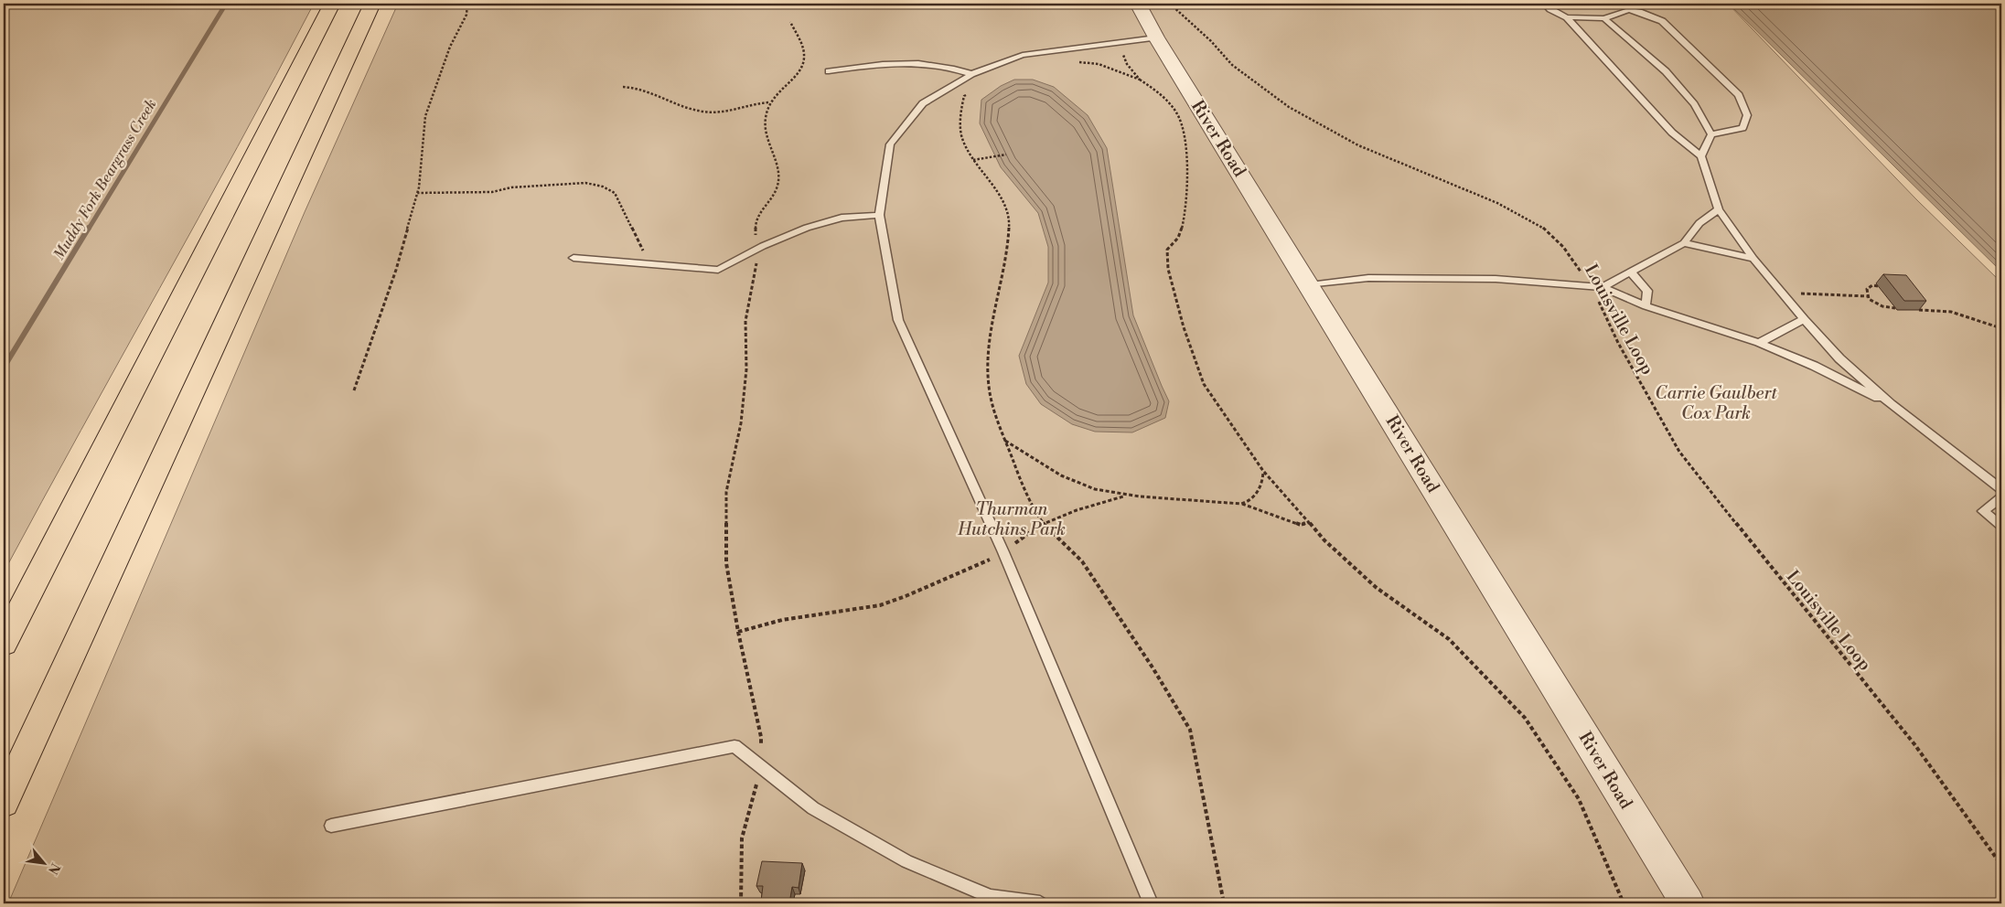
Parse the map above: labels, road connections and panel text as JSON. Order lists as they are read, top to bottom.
{
  "streets": {
    "street": ["River Road"],
    "path": ["Louisville Loop"]
  },
  "water": ["Muddy Fork Beargrass Creek"],
  "parks": ["Carrie Gaulbert Cox Park", "Thurman Hutchins Park"],
  "north": "bottom right"
}
